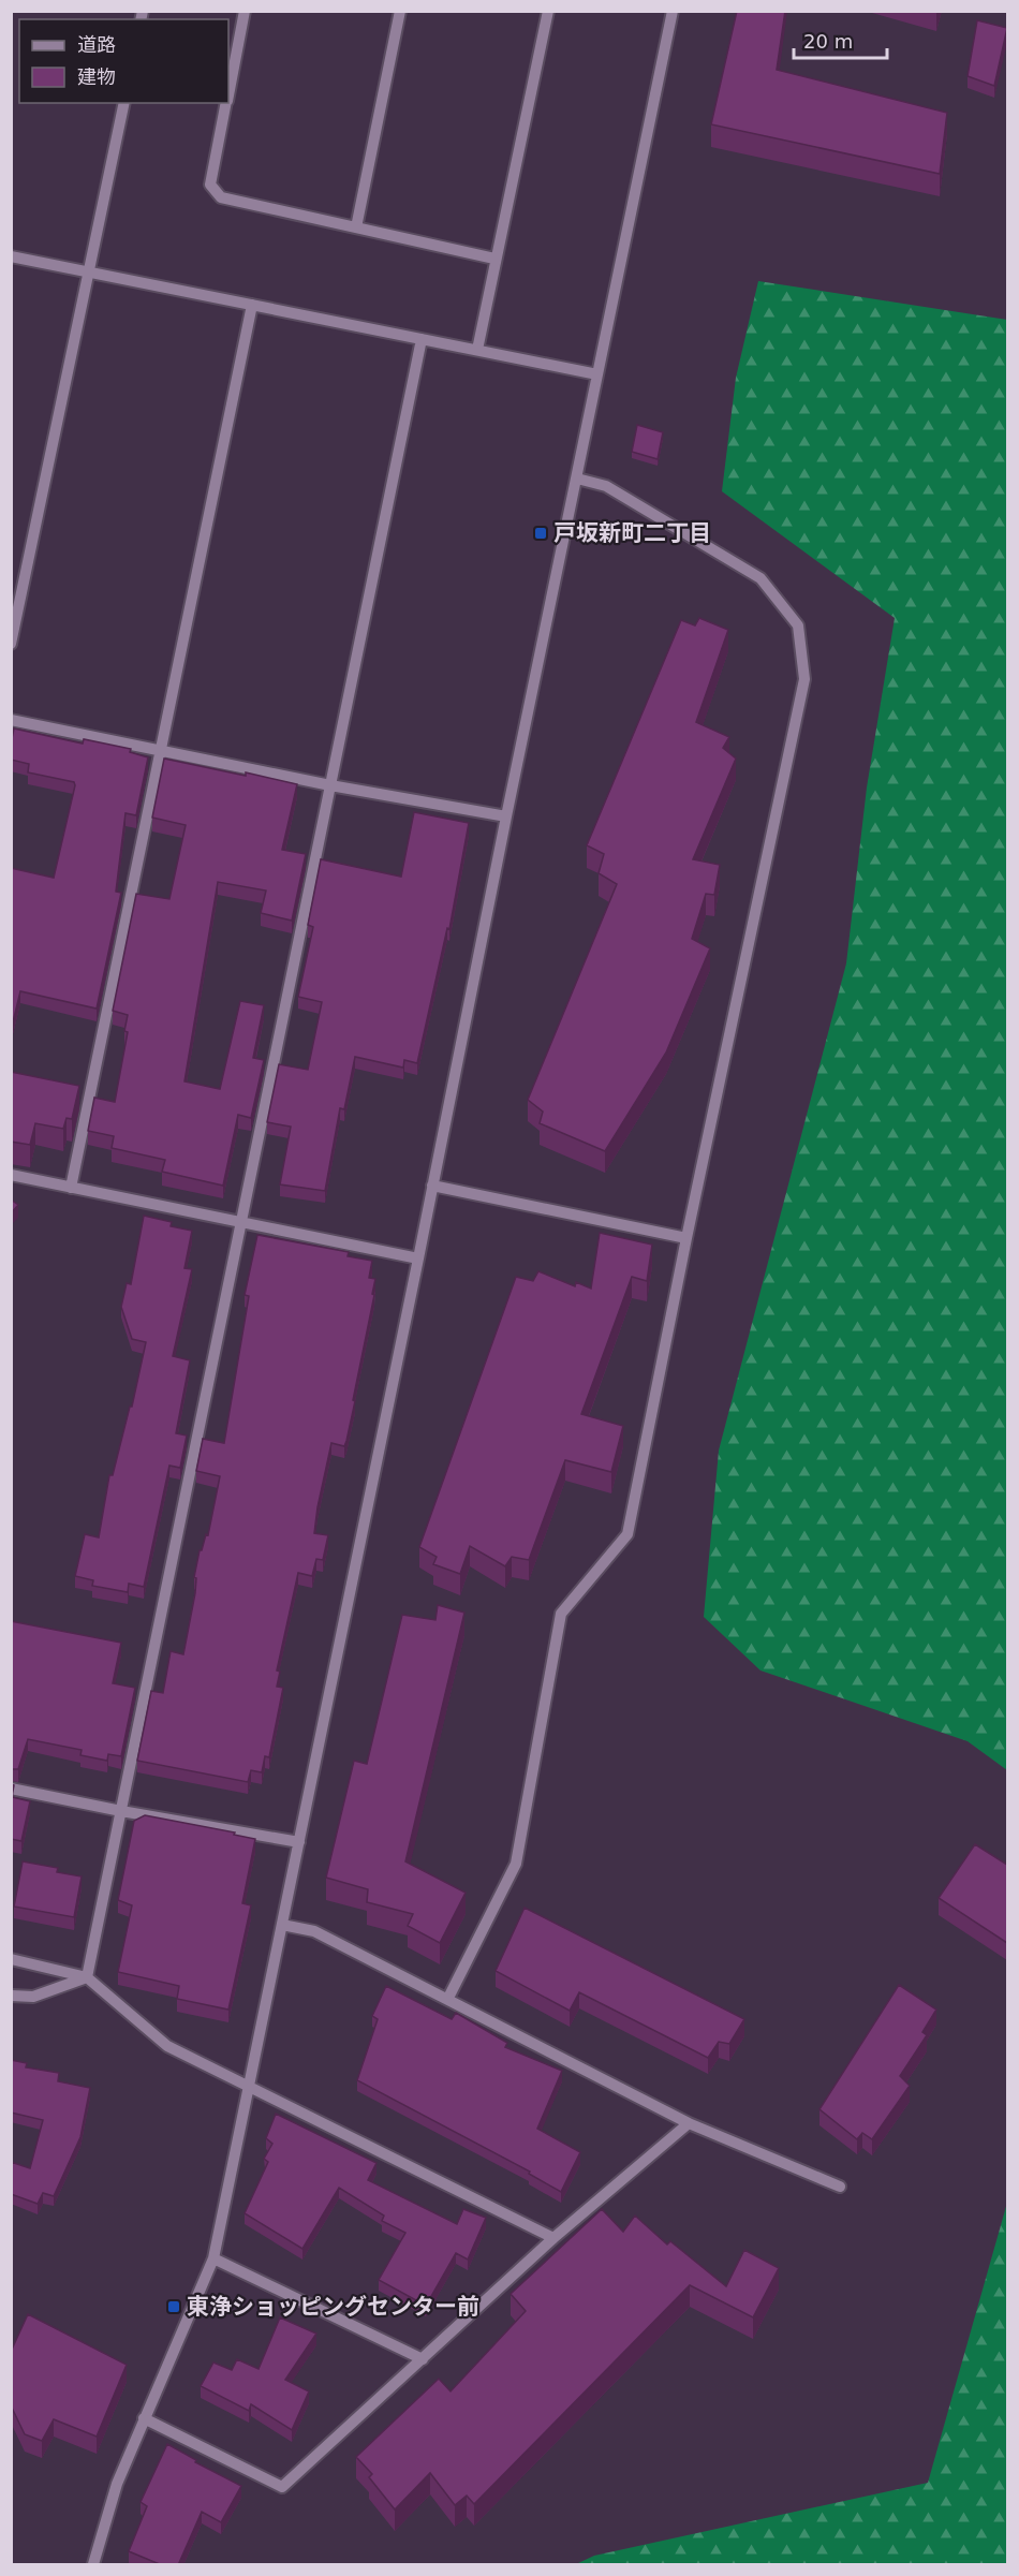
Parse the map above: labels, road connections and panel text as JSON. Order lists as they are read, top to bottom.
{
  "places": {
    "transit": ["戸坂新町二丁目", "東浄ショッピングセンター前"]
  },
  "legend": ["道路", "建物"],
  "scale_bar": "20 m"
}
